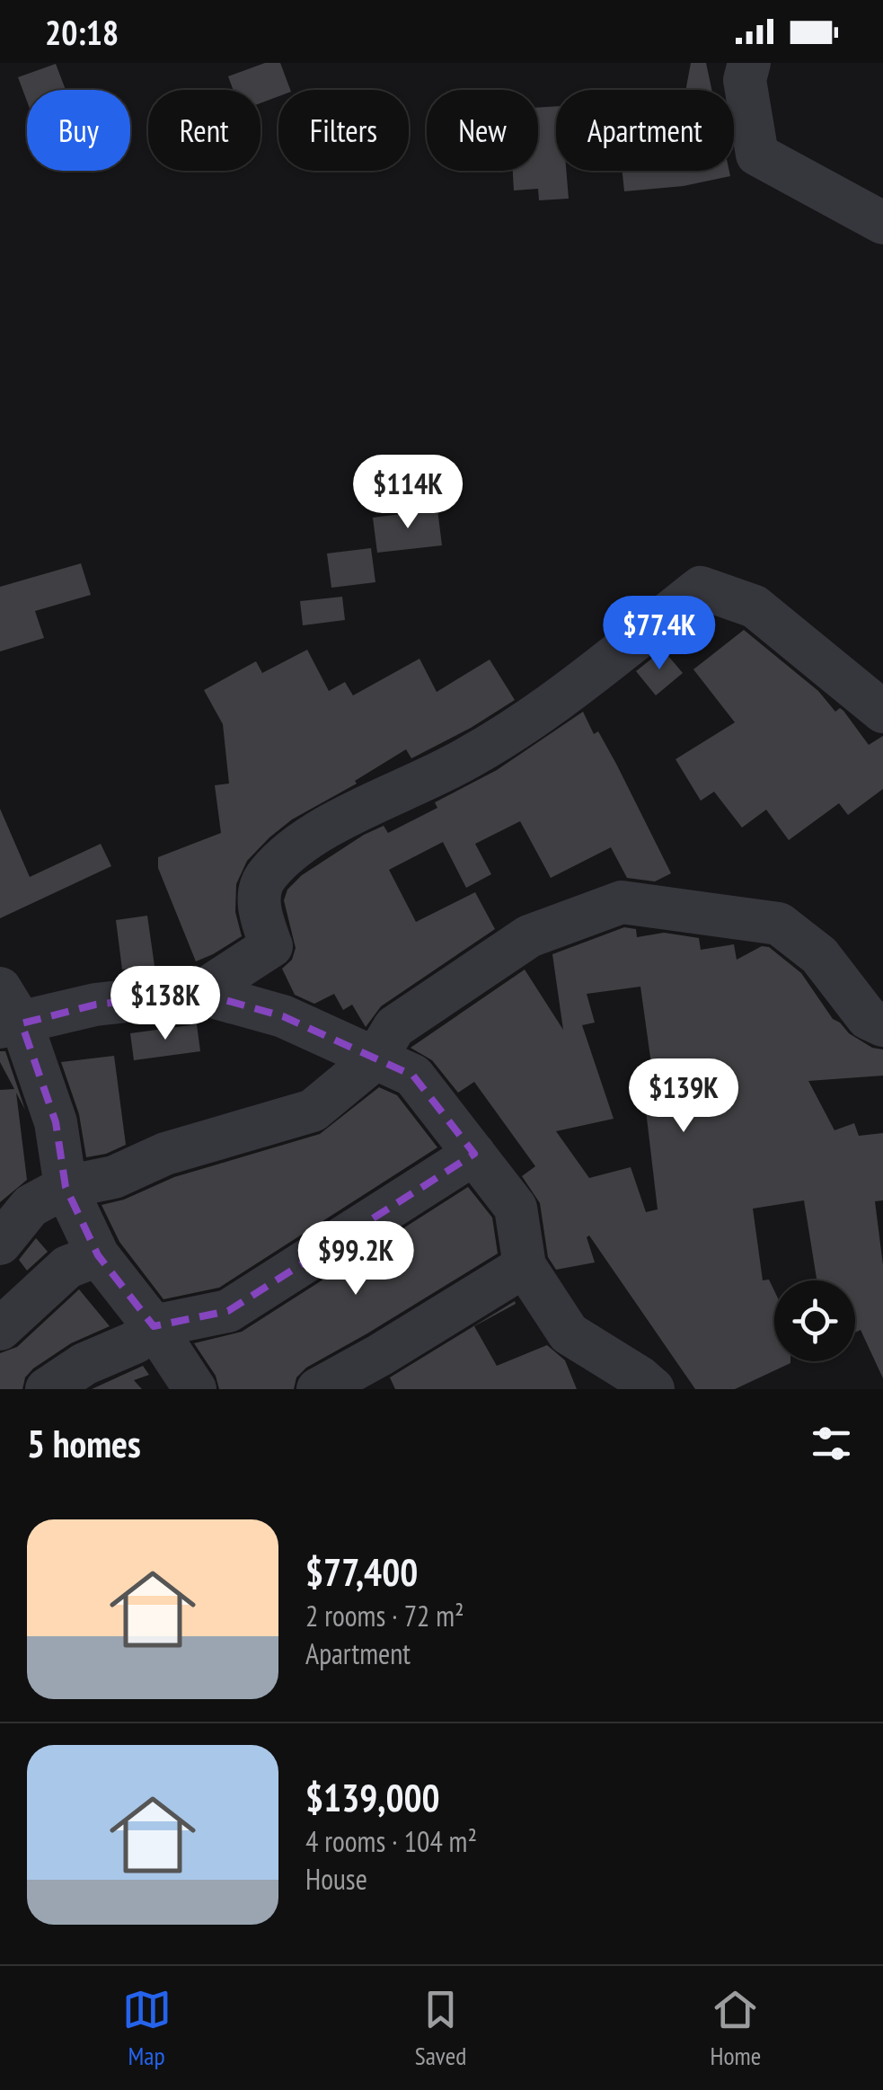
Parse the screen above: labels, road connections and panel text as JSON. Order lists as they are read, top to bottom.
{
  "page": {
    "status": "20:18",
    "chip": [
      "Buy",
      "Rent",
      "Filters",
      "New",
      "Apartment"
    ],
    "price": [
      "$114K",
      "$77.4K",
      "$138K",
      "$139K",
      "$99.2K"
    ],
    "heading": "5 homes",
    "list": [
      {
        "name": "$77,400",
        "note": "2 rooms · 72 m² · Apartment"
      },
      {
        "name": "$139,000",
        "note": "4 rooms · 104 m² · House"
      }
    ],
    "tabs": ["Map", "Saved", "Home"]
  }
}
